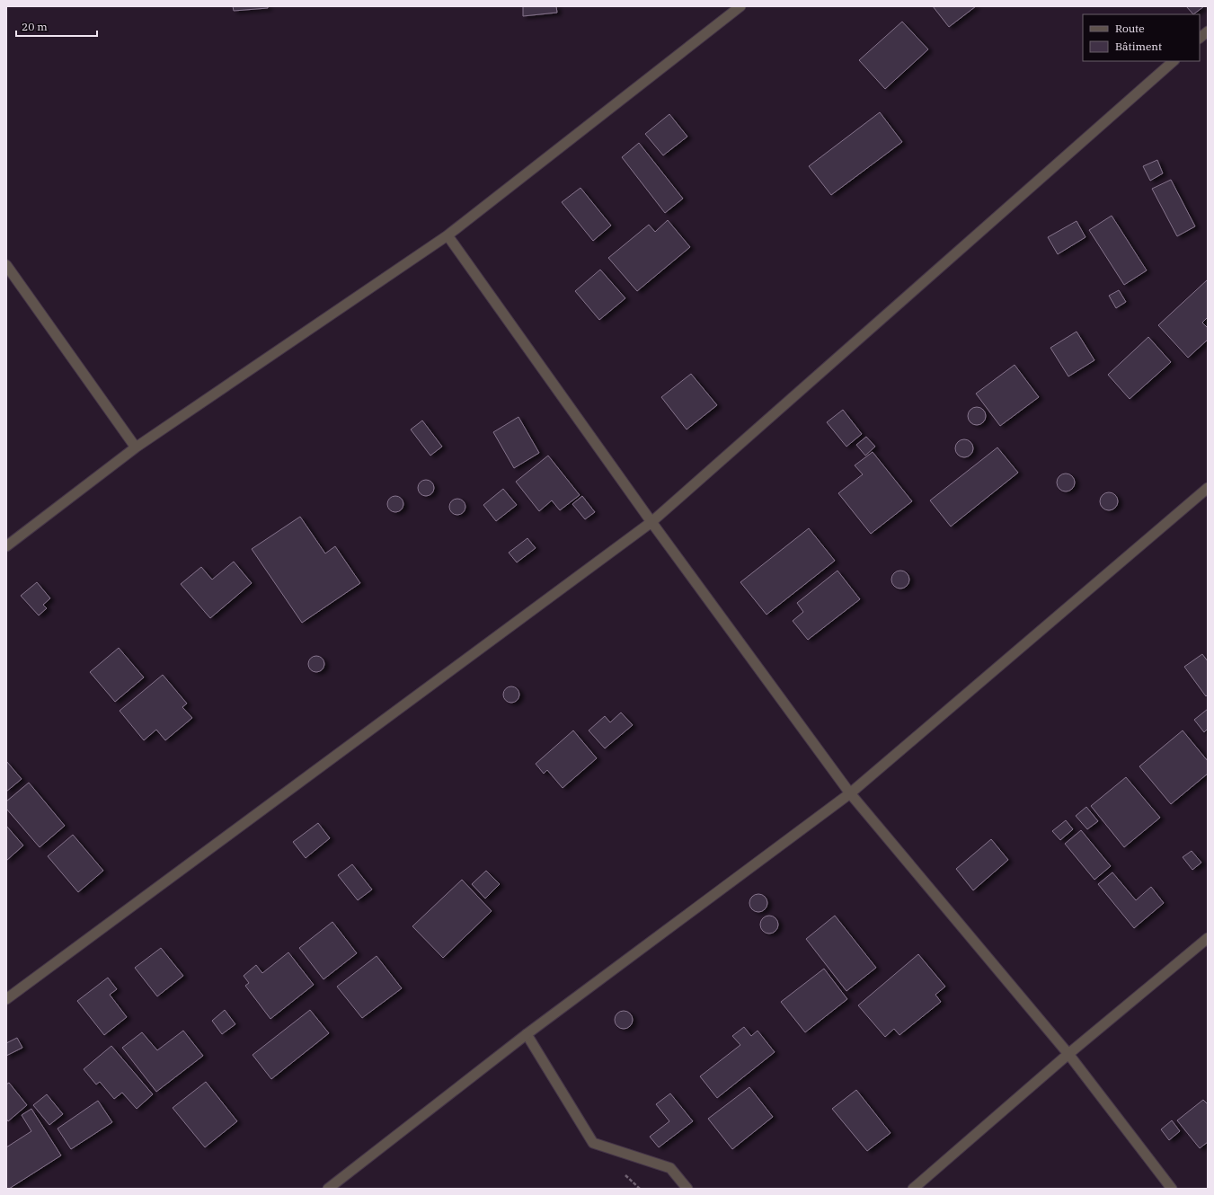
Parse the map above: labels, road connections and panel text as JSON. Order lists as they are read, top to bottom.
{
  "legend": ["Route", "Bâtiment"],
  "scale_bar": "20 m"
}
